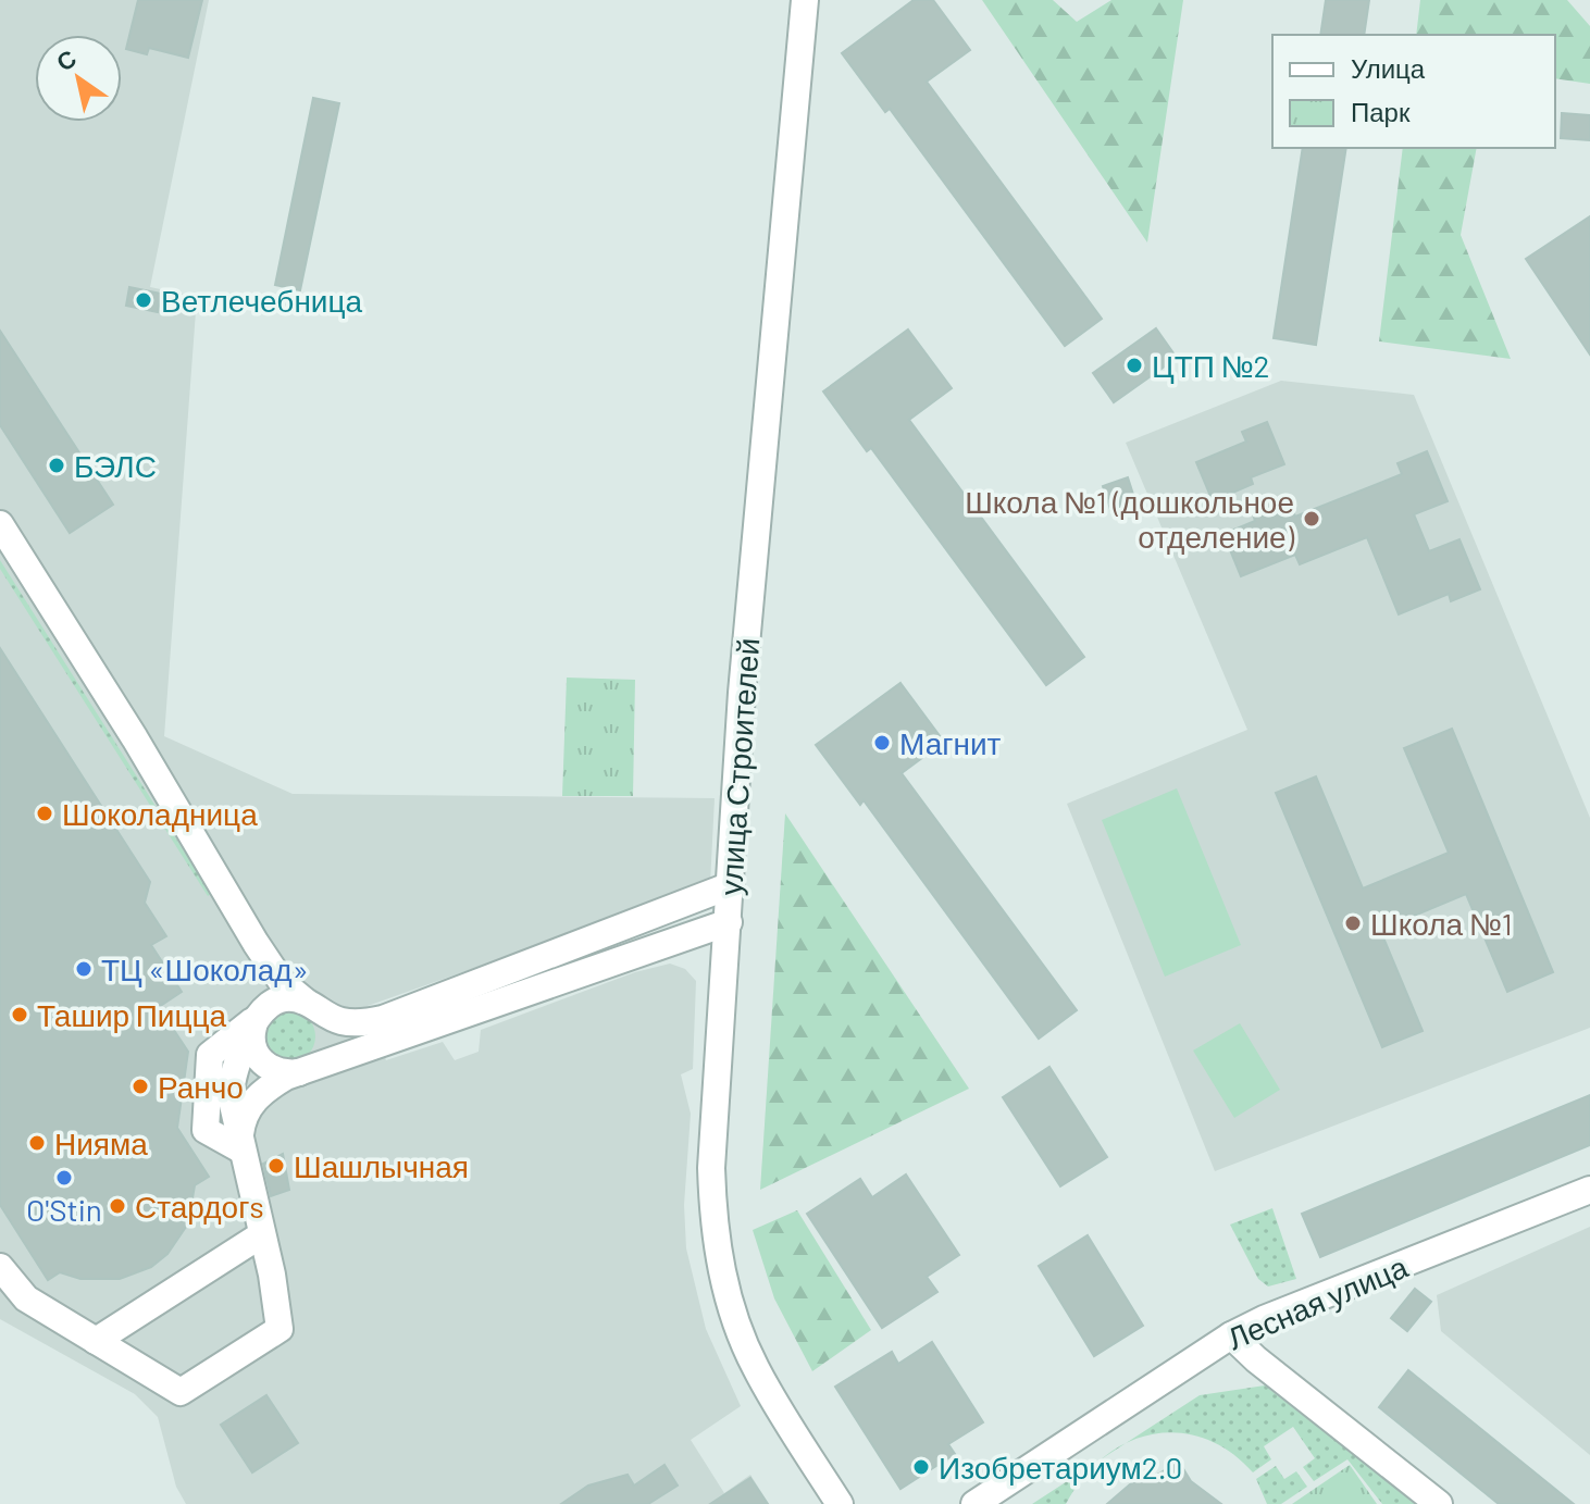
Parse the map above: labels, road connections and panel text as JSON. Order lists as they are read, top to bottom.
{
  "streets": {
    "street": ["улица Строителей", "Лесная улица"]
  },
  "places": [
    "Ветлечебница",
    "ЦТП №2",
    "БЭЛС",
    "Школа №1 (дошкольное отделение)",
    "Магнит",
    "Шоколадница",
    "Школа №1",
    "ТЦ «Шоколад»",
    "Ташир Пицца",
    "Ранчо",
    "Нияма",
    "Шашлычная",
    "O'Stin",
    "Стардогs",
    "Изобретариум2.0"
  ],
  "legend": ["Улица", "Парк"],
  "north": "top left"
}
